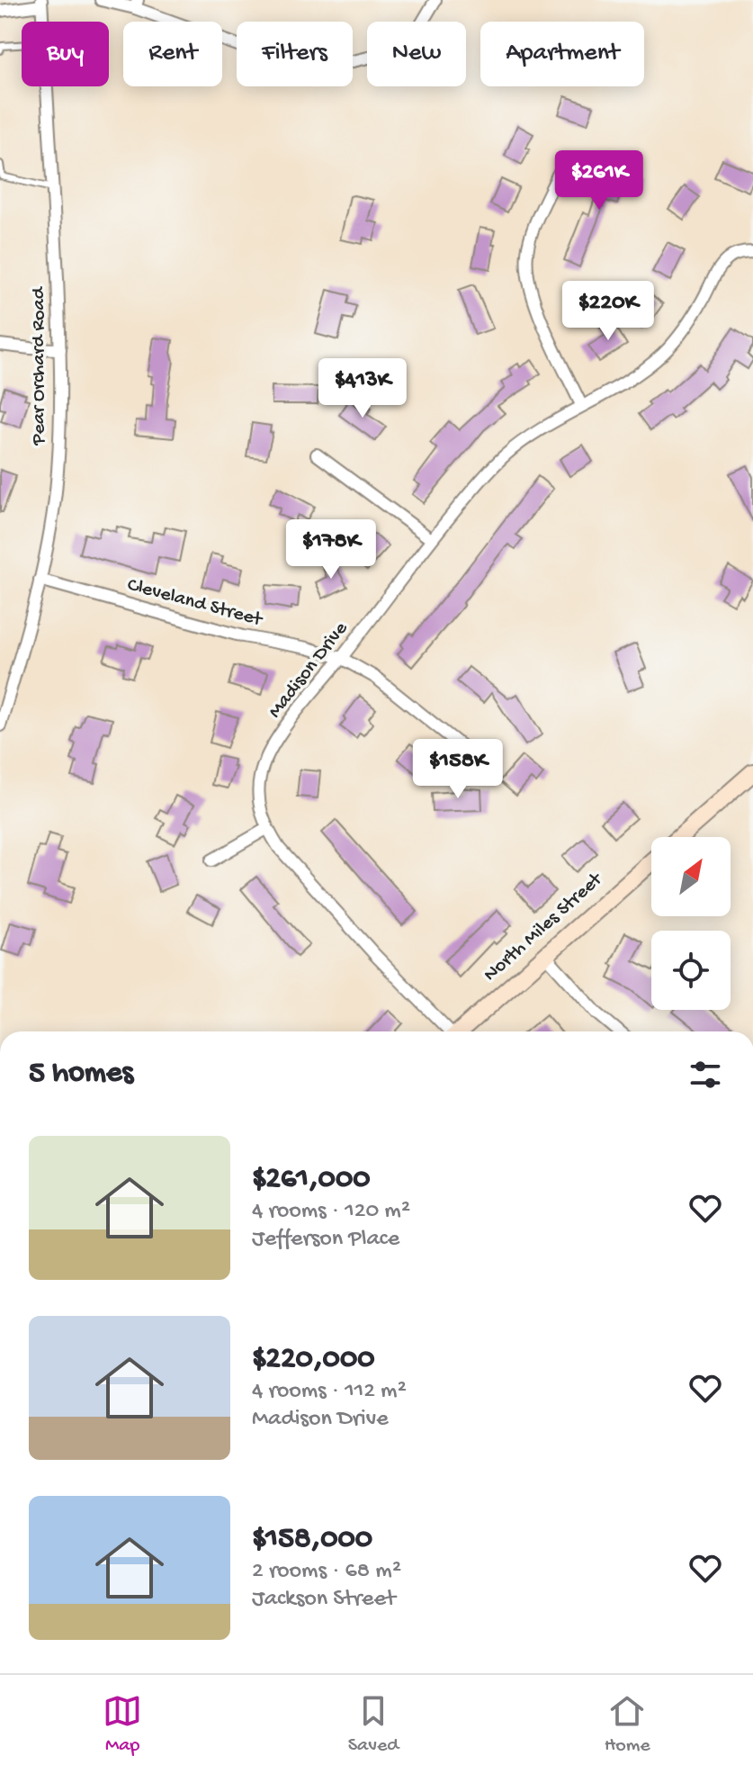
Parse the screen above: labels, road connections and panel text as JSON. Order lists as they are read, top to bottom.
{
  "streets": {
    "main road": ["North Miles Street"],
    "street": ["Pear Orchard Road", "Cleveland Street", "Madison Drive"]
  },
  "crossings": [
    ["Pear Orchard Road", "Cleveland Street"],
    ["Cleveland Street", "Madison Drive"]
  ],
  "north": "top right",
  "page": {
    "chip": [
      "Buy",
      "Rent",
      "Filters",
      "New",
      "Apartment"
    ],
    "price": [
      "$261K",
      "$220K",
      "$413K",
      "$178K",
      "$158K"
    ],
    "heading": "5 homes",
    "list": [
      {
        "name": "$261,000",
        "note": "4 rooms · 120 m² · Jefferson Place"
      },
      {
        "name": "$220,000",
        "note": "4 rooms · 112 m² · Madison Drive"
      },
      {
        "name": "$158,000",
        "note": "2 rooms · 68 m² · Jackson Street"
      }
    ],
    "tabs": ["Map", "Saved", "Home"]
  }
}
